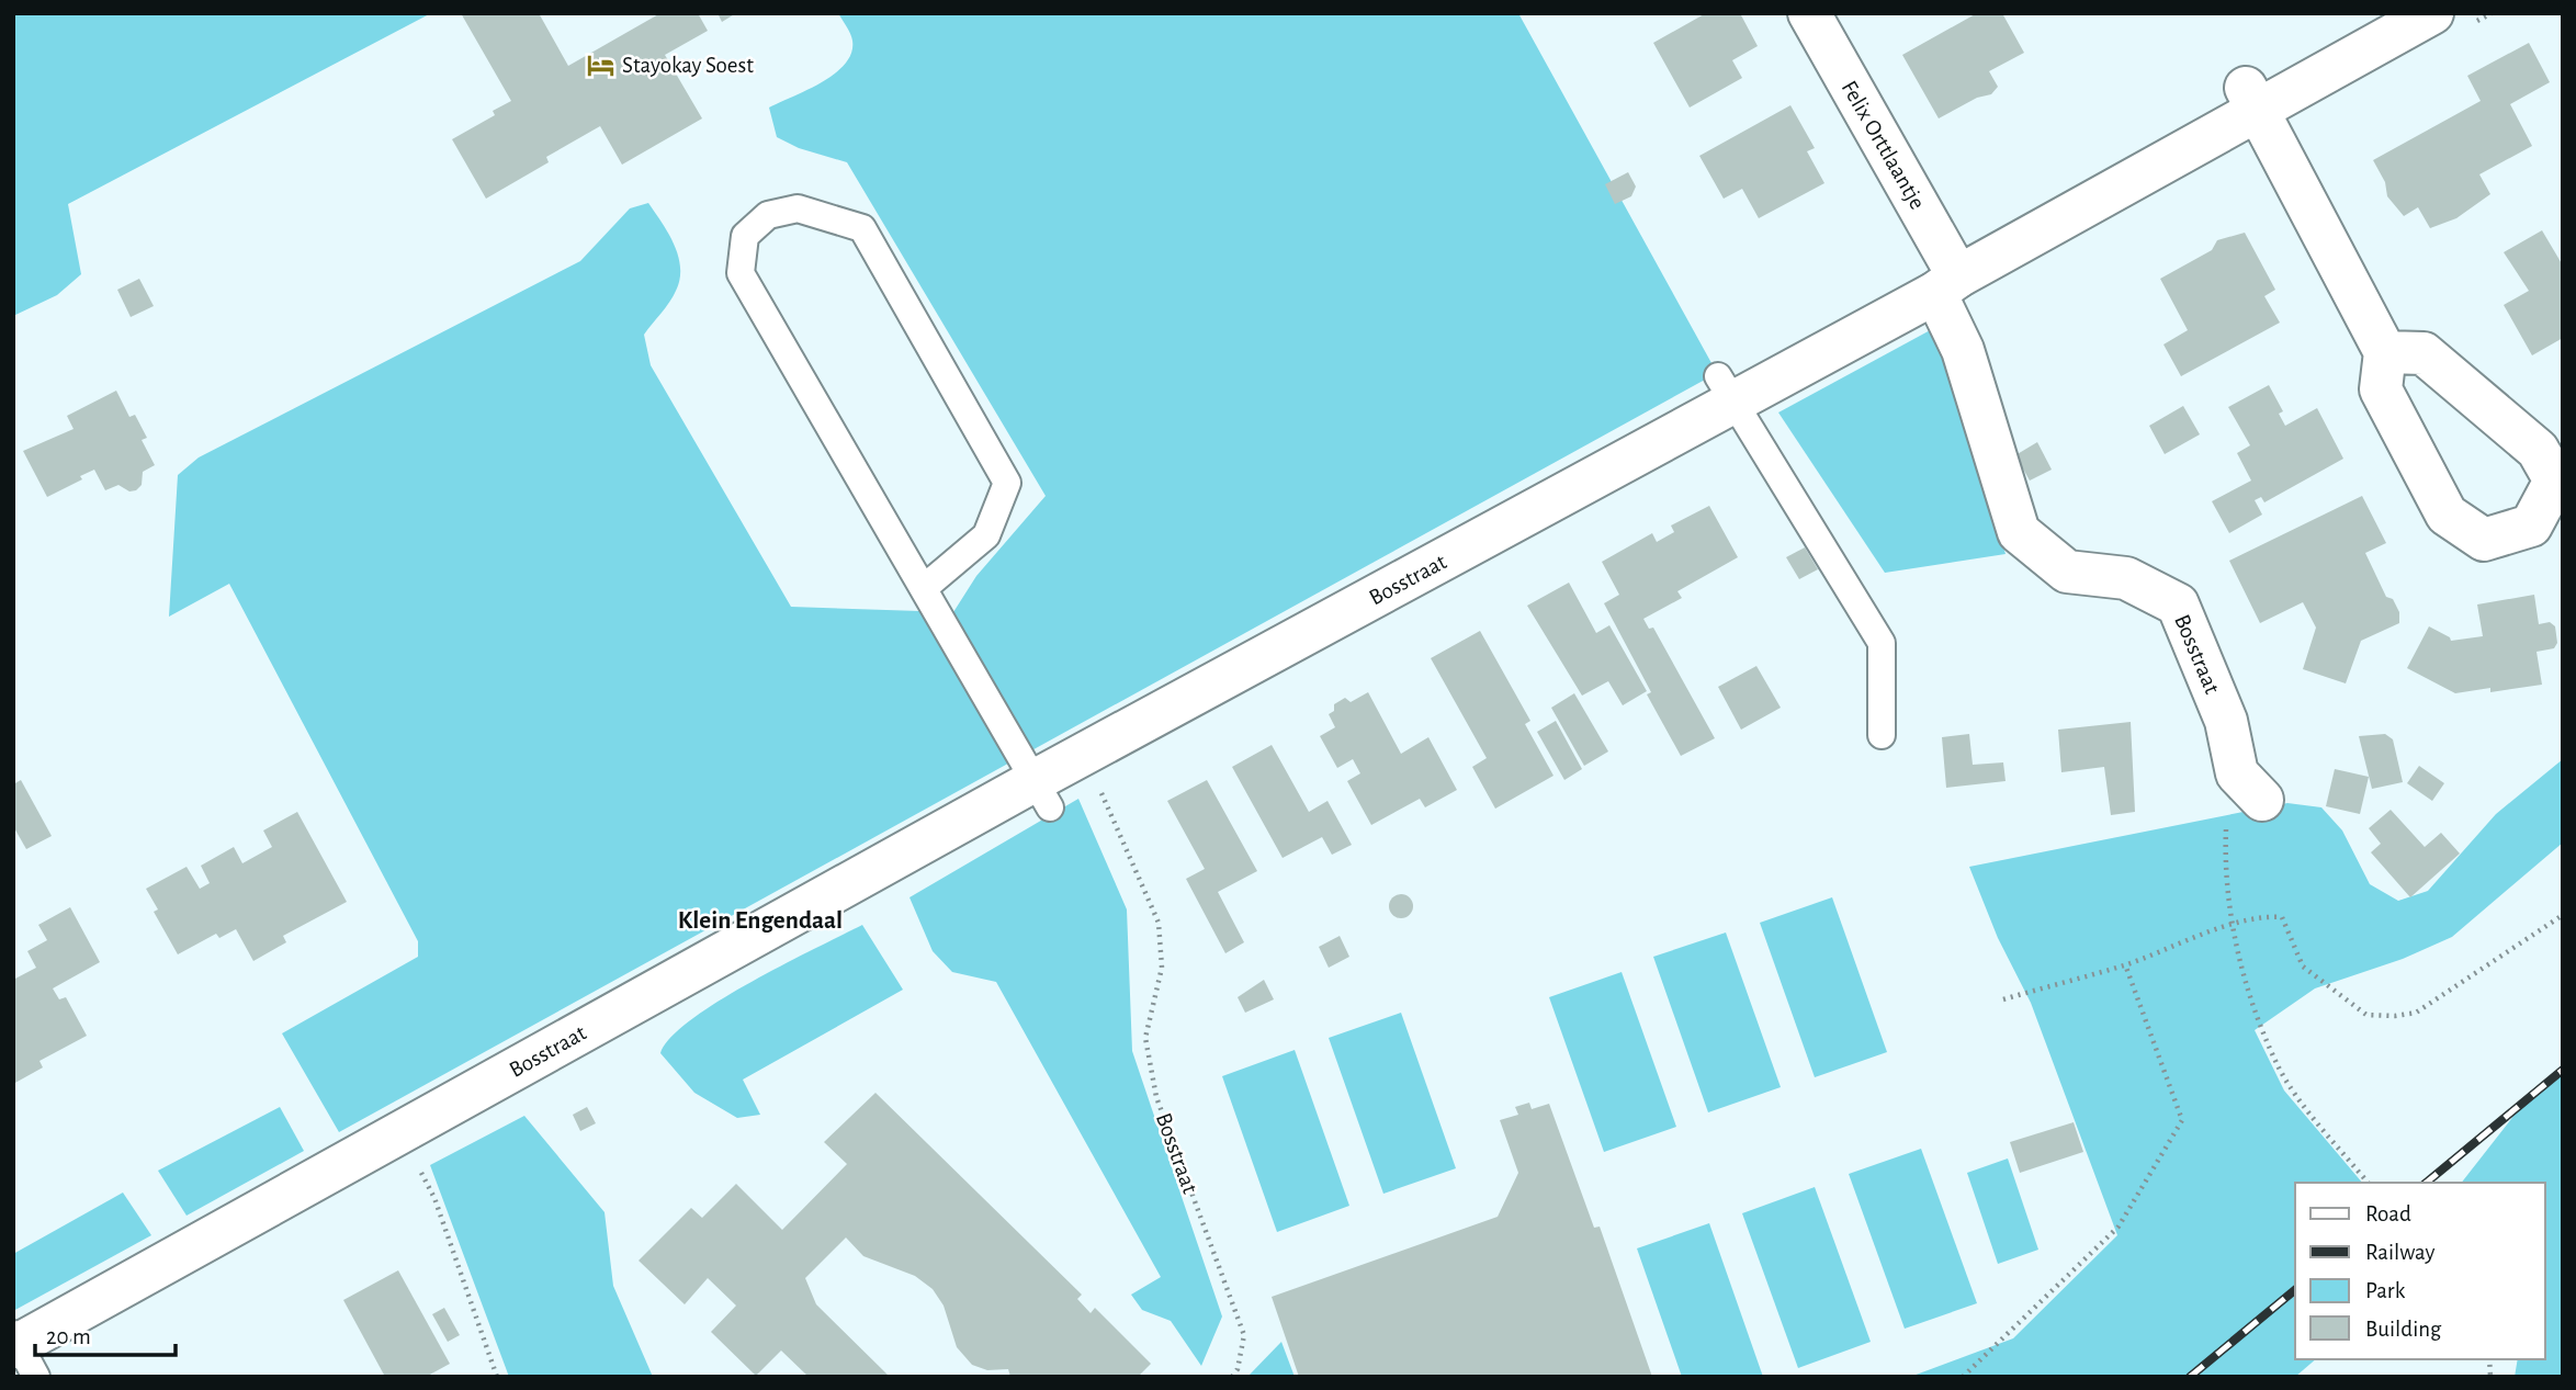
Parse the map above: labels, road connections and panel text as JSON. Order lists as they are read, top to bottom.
{
  "streets": {
    "street": ["Felix Orttlaantje", "Bosstraat"]
  },
  "crossings": [
    ["Felix Orttlaantje", "Bosstraat"]
  ],
  "districts": ["Klein Engendaal"],
  "places": {
    "hotel": ["Stayokay Soest"]
  },
  "legend": [
    "Road",
    "Railway",
    "Park",
    "Building"
  ],
  "scale_bar": "20 m"
}
